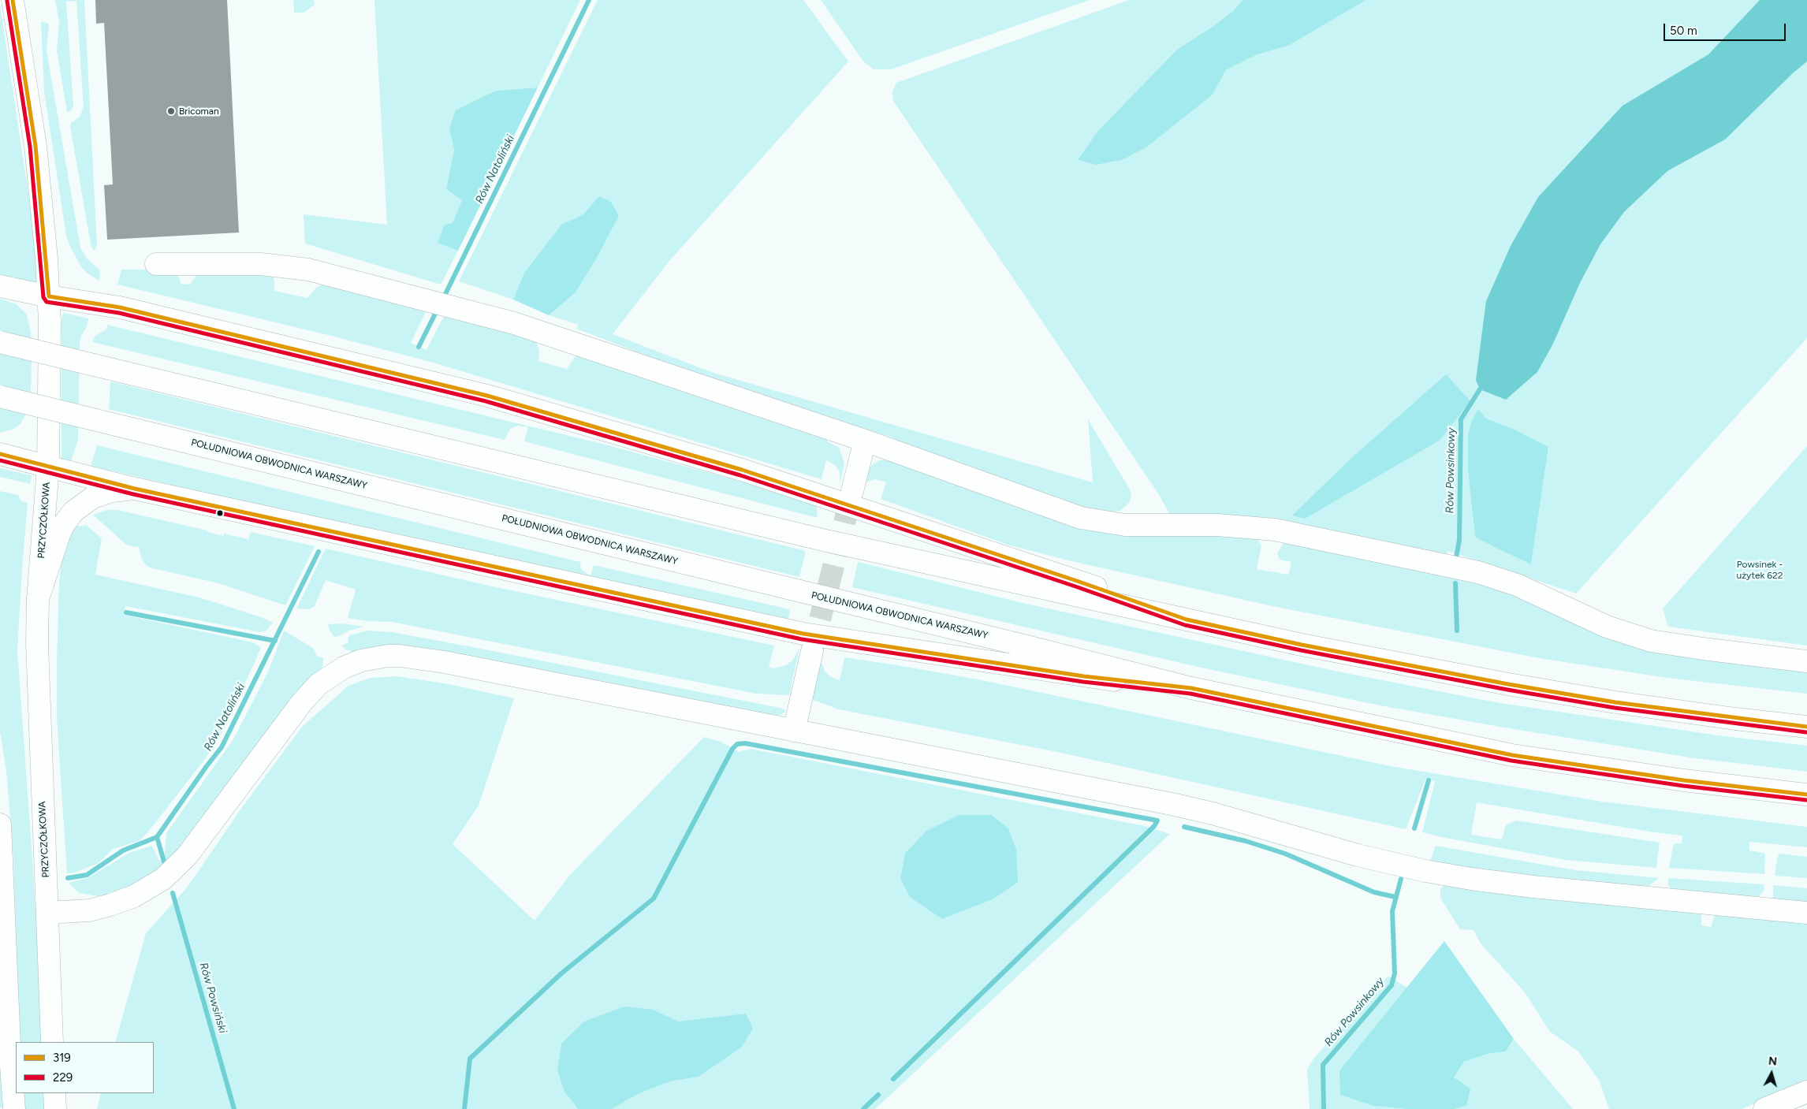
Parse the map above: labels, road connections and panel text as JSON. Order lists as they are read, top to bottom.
{
  "streets": {
    "main road": ["POŁUDNIOWA OBWODNICA WARSZAWY", "PRZYCZÓŁKOWA"]
  },
  "water": ["Rów Natoliński", "Rów Powsinkowy", "Rów Powsiński"],
  "parks": ["Powsinek - użytek 622"],
  "places": ["Bricoman"],
  "lines": ["transit line 319", "transit line 229"],
  "legend": ["319", "229"],
  "scale_bar": "50 m",
  "north": "top"
}
